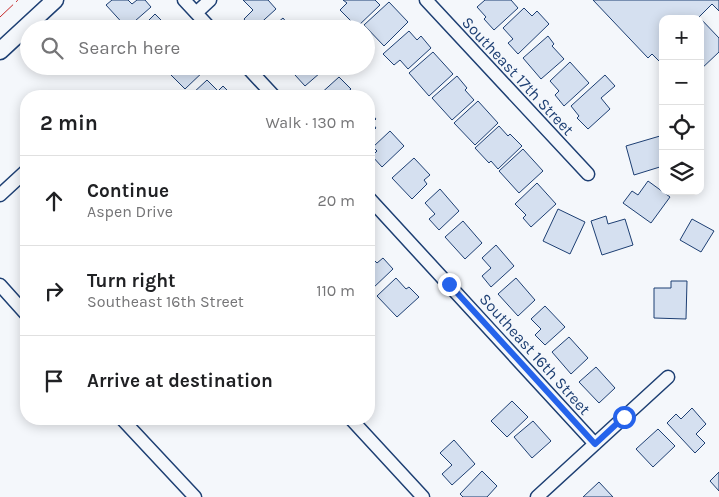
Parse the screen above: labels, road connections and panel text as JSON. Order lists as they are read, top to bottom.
{
  "streets": {
    "street": ["Southeast 17th Street", "Southeast 16th Street"]
  },
  "page": {
    "map_buttons": ["+", "−"],
    "search": "Search here",
    "heading": ["2 min", "Walk · 130 m"],
    "list": [
      ["Continue", "Aspen Drive", "20 m"],
      ["Turn right", "Southeast 16th Street", "110 m"],
      "Arrive at destination"
    ]
  }
}
